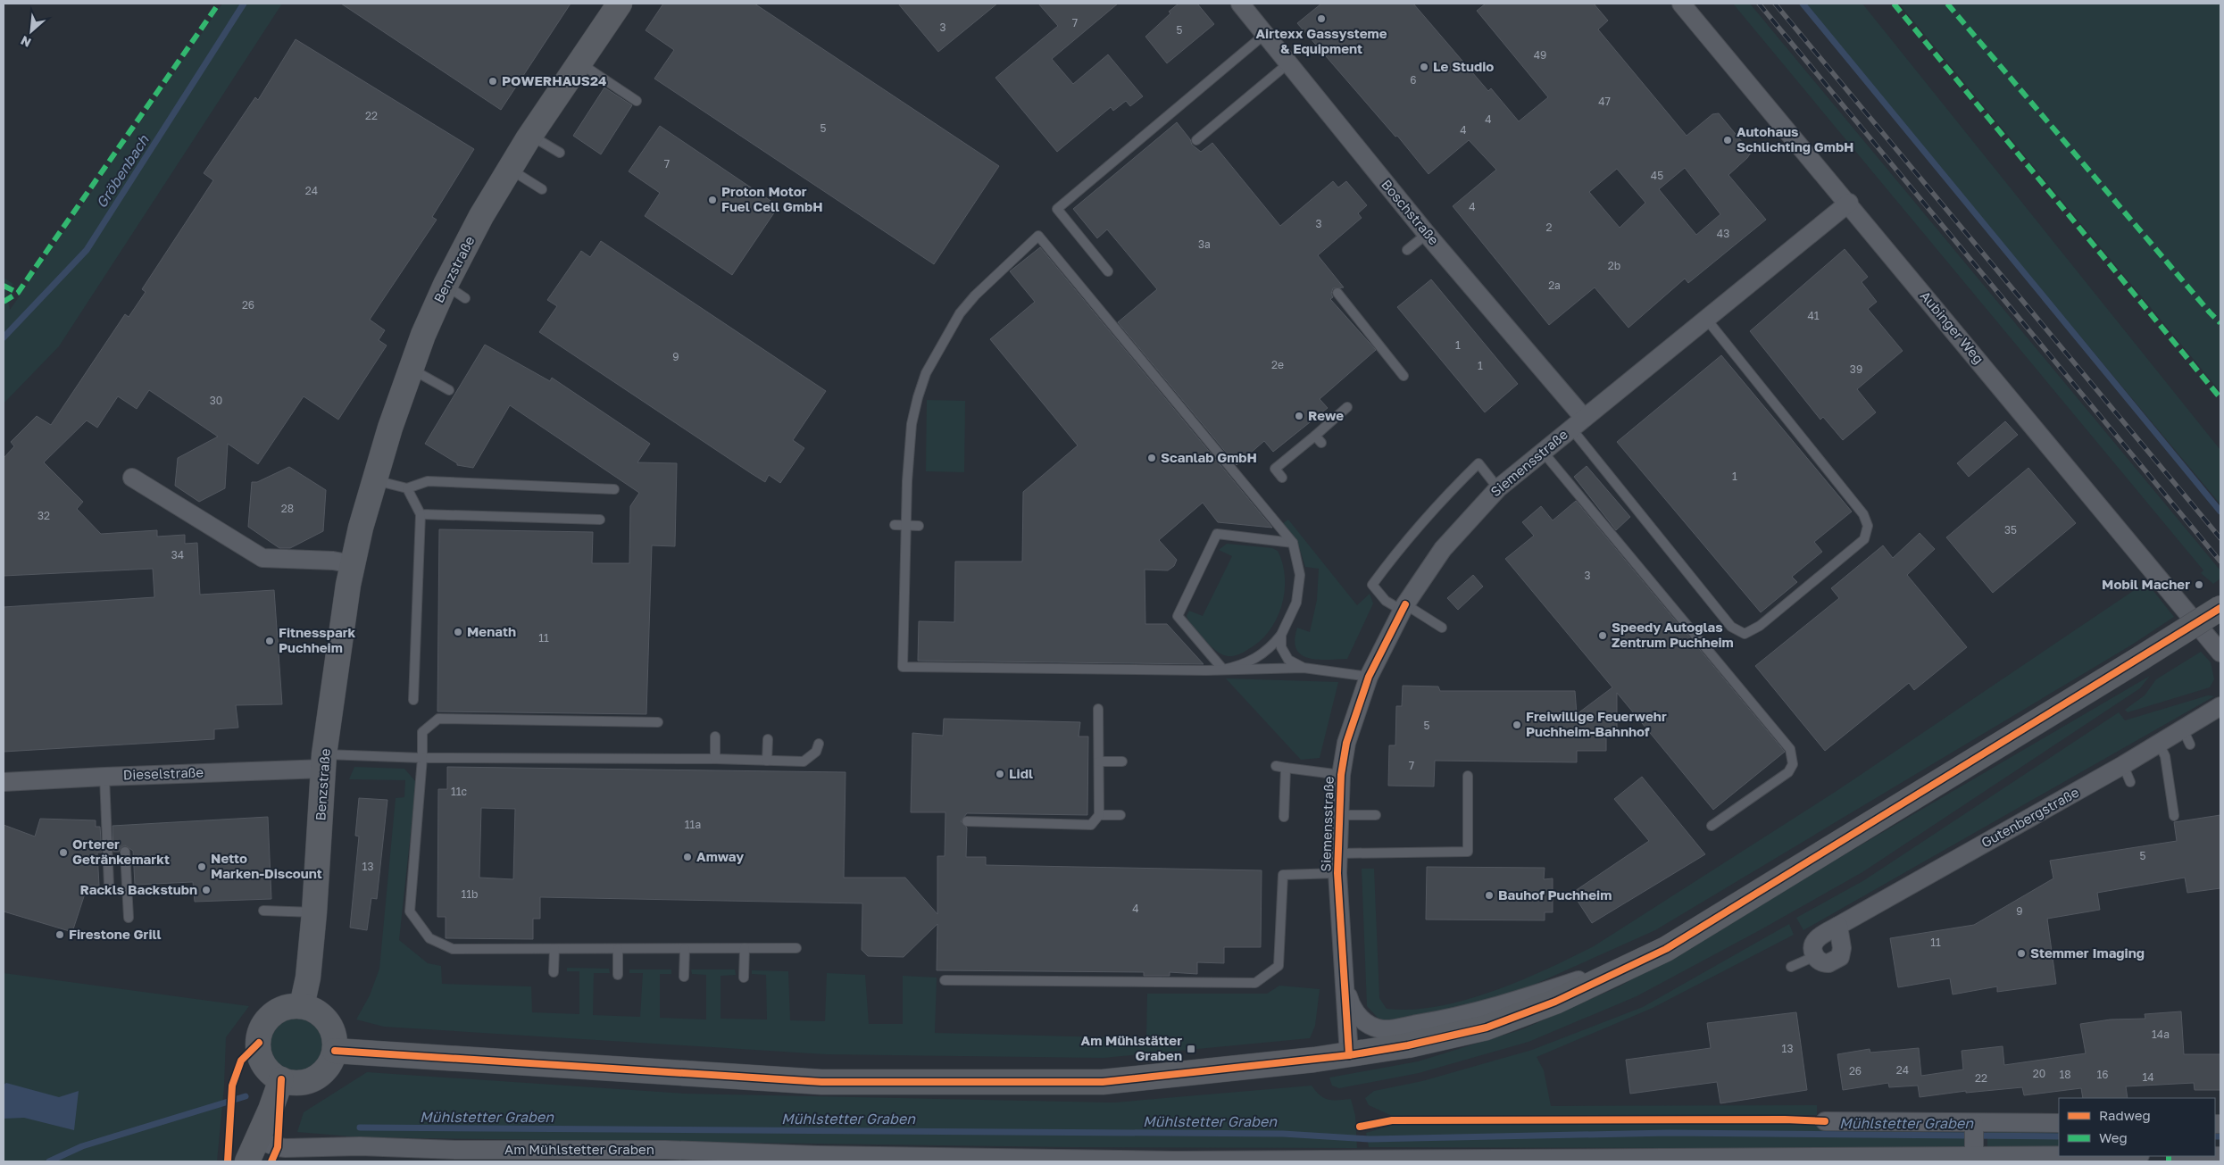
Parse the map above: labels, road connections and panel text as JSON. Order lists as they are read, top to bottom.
{
  "streets": {
    "street": [
      "Boschstraße",
      "Benzstraße",
      "Aubinger Weg",
      "Siemensstraße",
      "Dieselstraße",
      "Gutenbergstraße",
      "Am Mühlstetter Graben"
    ]
  },
  "crossings": [
    ["Boschstraße", "Siemensstraße"],
    ["Benzstraße", "Dieselstraße"],
    ["Aubinger Weg", "Siemensstraße"]
  ],
  "water": ["Gröbenbach", "Mühlstetter Graben"],
  "places": {
    "other": [
      "Airtexx Gassysteme & Equipment",
      "Le Studio",
      "POWERHAUS24",
      "Autohaus Schlichting GmbH",
      "Proton Motor Fuel Cell GmbH",
      "Rewe",
      "Scanlab GmbH",
      "Mobil Macher",
      "Menath",
      "Speedy Autoglas Zentrum Puchheim",
      "Fitnesspark Puchheim",
      "Freiwillige Feuerwehr Puchheim-Bahnhof",
      "Lidl",
      "Orterer Getränkemarkt",
      "Amway",
      "Netto Marken-Discount",
      "Rackls Backstubn",
      "Bauhof Puchheim",
      "Firestone Grill",
      "Stemmer Imaging"
    ],
    "transit": ["Am Mühlstätter Graben"]
  },
  "house_numbers": [
    "7",
    "3",
    "5",
    "49",
    "6",
    "47",
    "22",
    "4",
    "5",
    "4",
    "7",
    "45",
    "24",
    "4",
    "3",
    "2",
    "43",
    "3a",
    "2b",
    "2a",
    "26",
    "41",
    "1",
    "9",
    "2e",
    "1",
    "39",
    "30",
    "1",
    "28",
    "32",
    "35",
    "34",
    "3",
    "11",
    "5",
    "7",
    "11c",
    "11a",
    "5",
    "13",
    "11b",
    "4",
    "9",
    "11",
    "14a",
    "13",
    "24",
    "26",
    "20",
    "18",
    "16",
    "14",
    "22"
  ],
  "legend": ["Radweg", "Weg"],
  "north": "bottom left"
}
